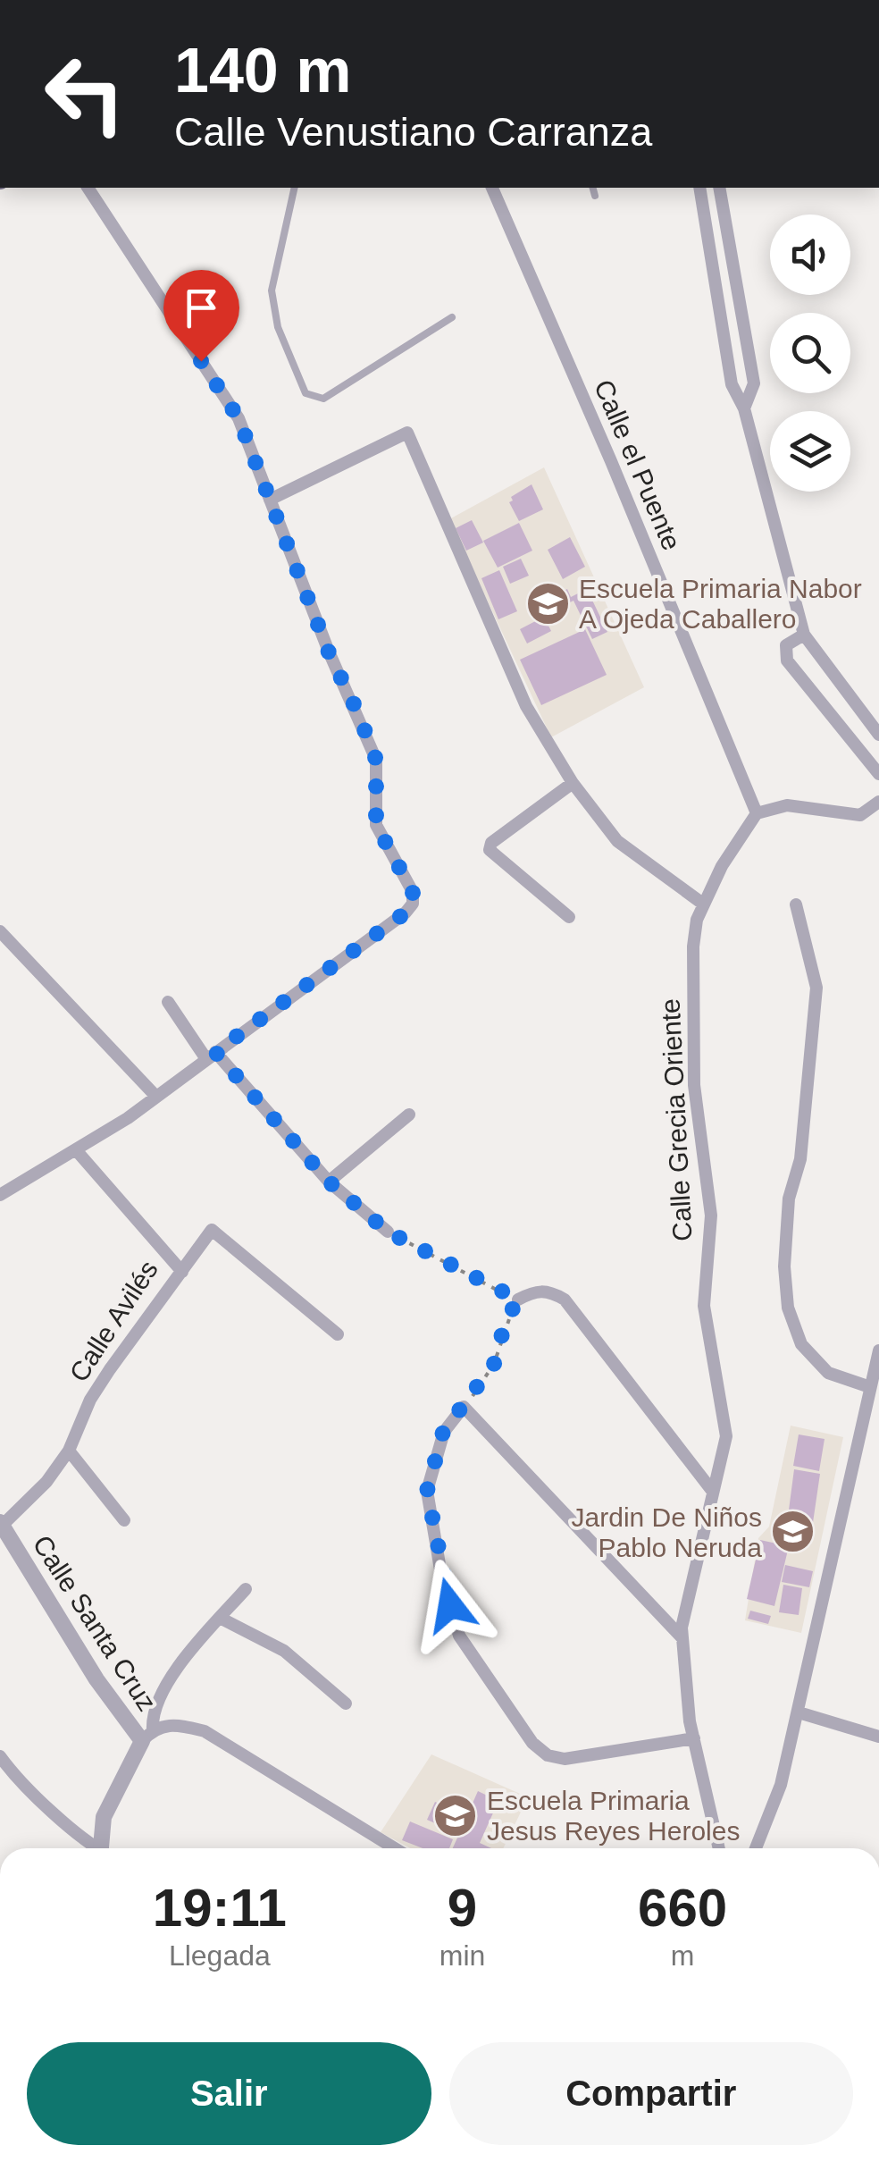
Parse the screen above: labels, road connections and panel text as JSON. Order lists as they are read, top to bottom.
{
  "streets": {
    "street": [
      "Calle el Puente",
      "Calle Grecia Oriente",
      "Calle Avilés",
      "Calle Santa Cruz"
    ]
  },
  "crossings": [
    ["Calle el Puente", "Calle Grecia Oriente"],
    ["Calle Avilés", "Calle Santa Cruz"]
  ],
  "places": {
    "school or university": ["Escuela Primaria Nabor A Ojeda Caballero", "Jardin De Niños Pablo Neruda", "Escuela Primaria Jesus Reyes Heroles"]
  },
  "page": {
    "turn": ["140 m", "Calle Venustiano Carranza"],
    "eta": [
      "19:11",
      "Llegada",
      "9",
      "min",
      "660",
      "m"
    ],
    "buttons": ["Salir", "Compartir"]
  }
}
